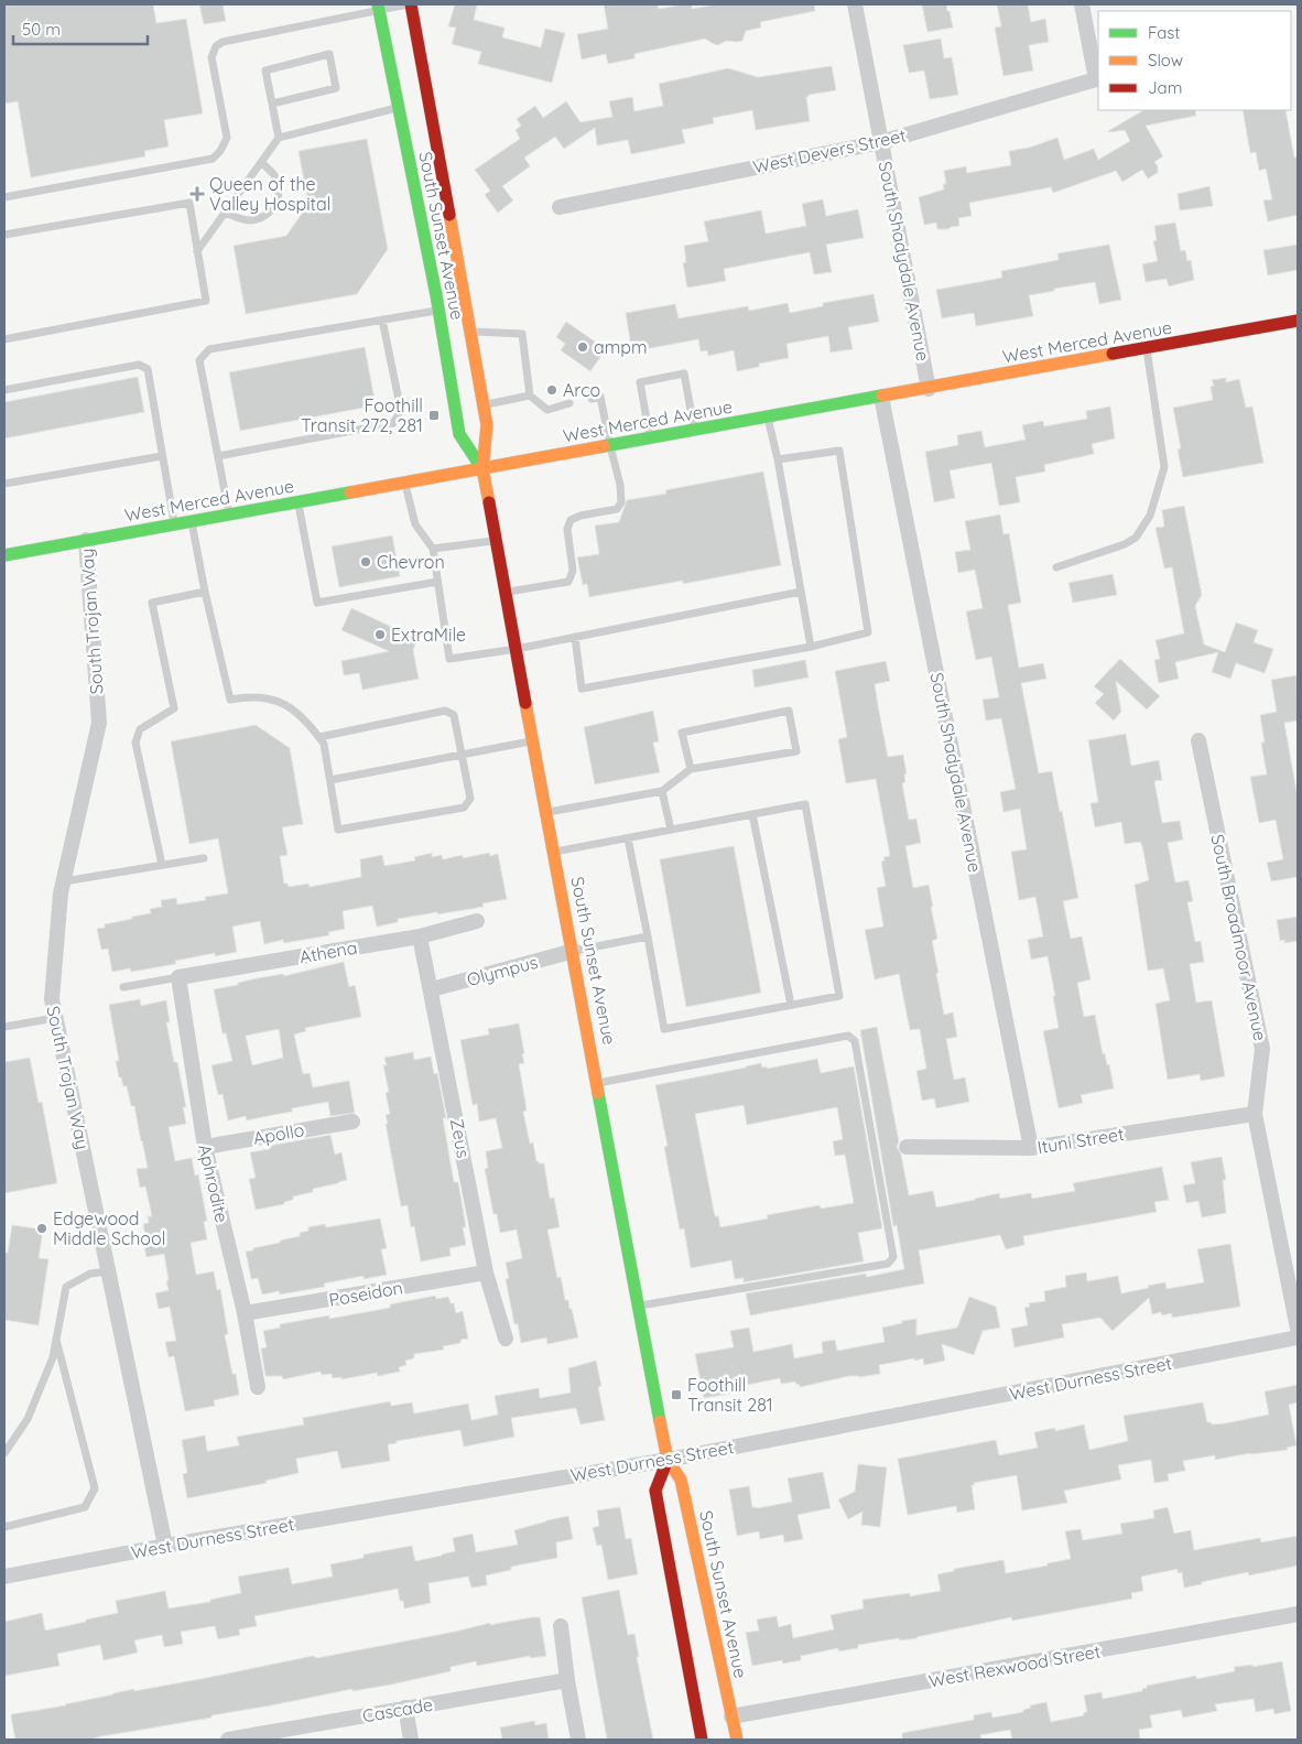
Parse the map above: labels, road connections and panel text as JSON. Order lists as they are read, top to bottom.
{
  "streets": {
    "main road": ["South Sunset Avenue", "West Merced Avenue"],
    "street": [
      "West Devers Street",
      "South Shadydale Avenue",
      "South Trojan Way",
      "South Broadmoor Avenue",
      "Athena",
      "Olympus",
      "Apollo",
      "Zeus",
      "Ituni Street",
      "Aphrodite",
      "Poseidon",
      "West Durness Street",
      "West Rexwood Street",
      "Cascade"
    ]
  },
  "crossings": [
    ["West Devers Street", "South Shadydale Avenue"],
    ["South Sunset Avenue", "West Merced Avenue"],
    ["South Sunset Avenue", "Olympus"],
    ["South Sunset Avenue", "West Durness Street"],
    ["South Sunset Avenue", "West Rexwood Street"],
    ["South Shadydale Avenue", "West Merced Avenue"],
    ["South Shadydale Avenue", "Ituni Street"],
    ["West Merced Avenue", "South Trojan Way"],
    ["South Trojan Way", "West Durness Street"],
    ["South Broadmoor Avenue", "Ituni Street"],
    ["Athena", "Zeus"],
    ["Athena", "Aphrodite"],
    ["Olympus", "Zeus"],
    ["Apollo", "Aphrodite"],
    ["Zeus", "Poseidon"],
    ["Aphrodite", "Poseidon"]
  ],
  "places": {
    "health": ["Queen of the Valley Hospital"],
    "other": [
      "ampm",
      "Arco",
      "Chevron",
      "ExtraMile",
      "Edgewood Middle School"
    ],
    "transit": ["Foothill Transit 272, 281", "Foothill Transit 281"]
  },
  "legend": ["Fast", "Slow", "Jam"],
  "scale_bar": "50 m"
}
